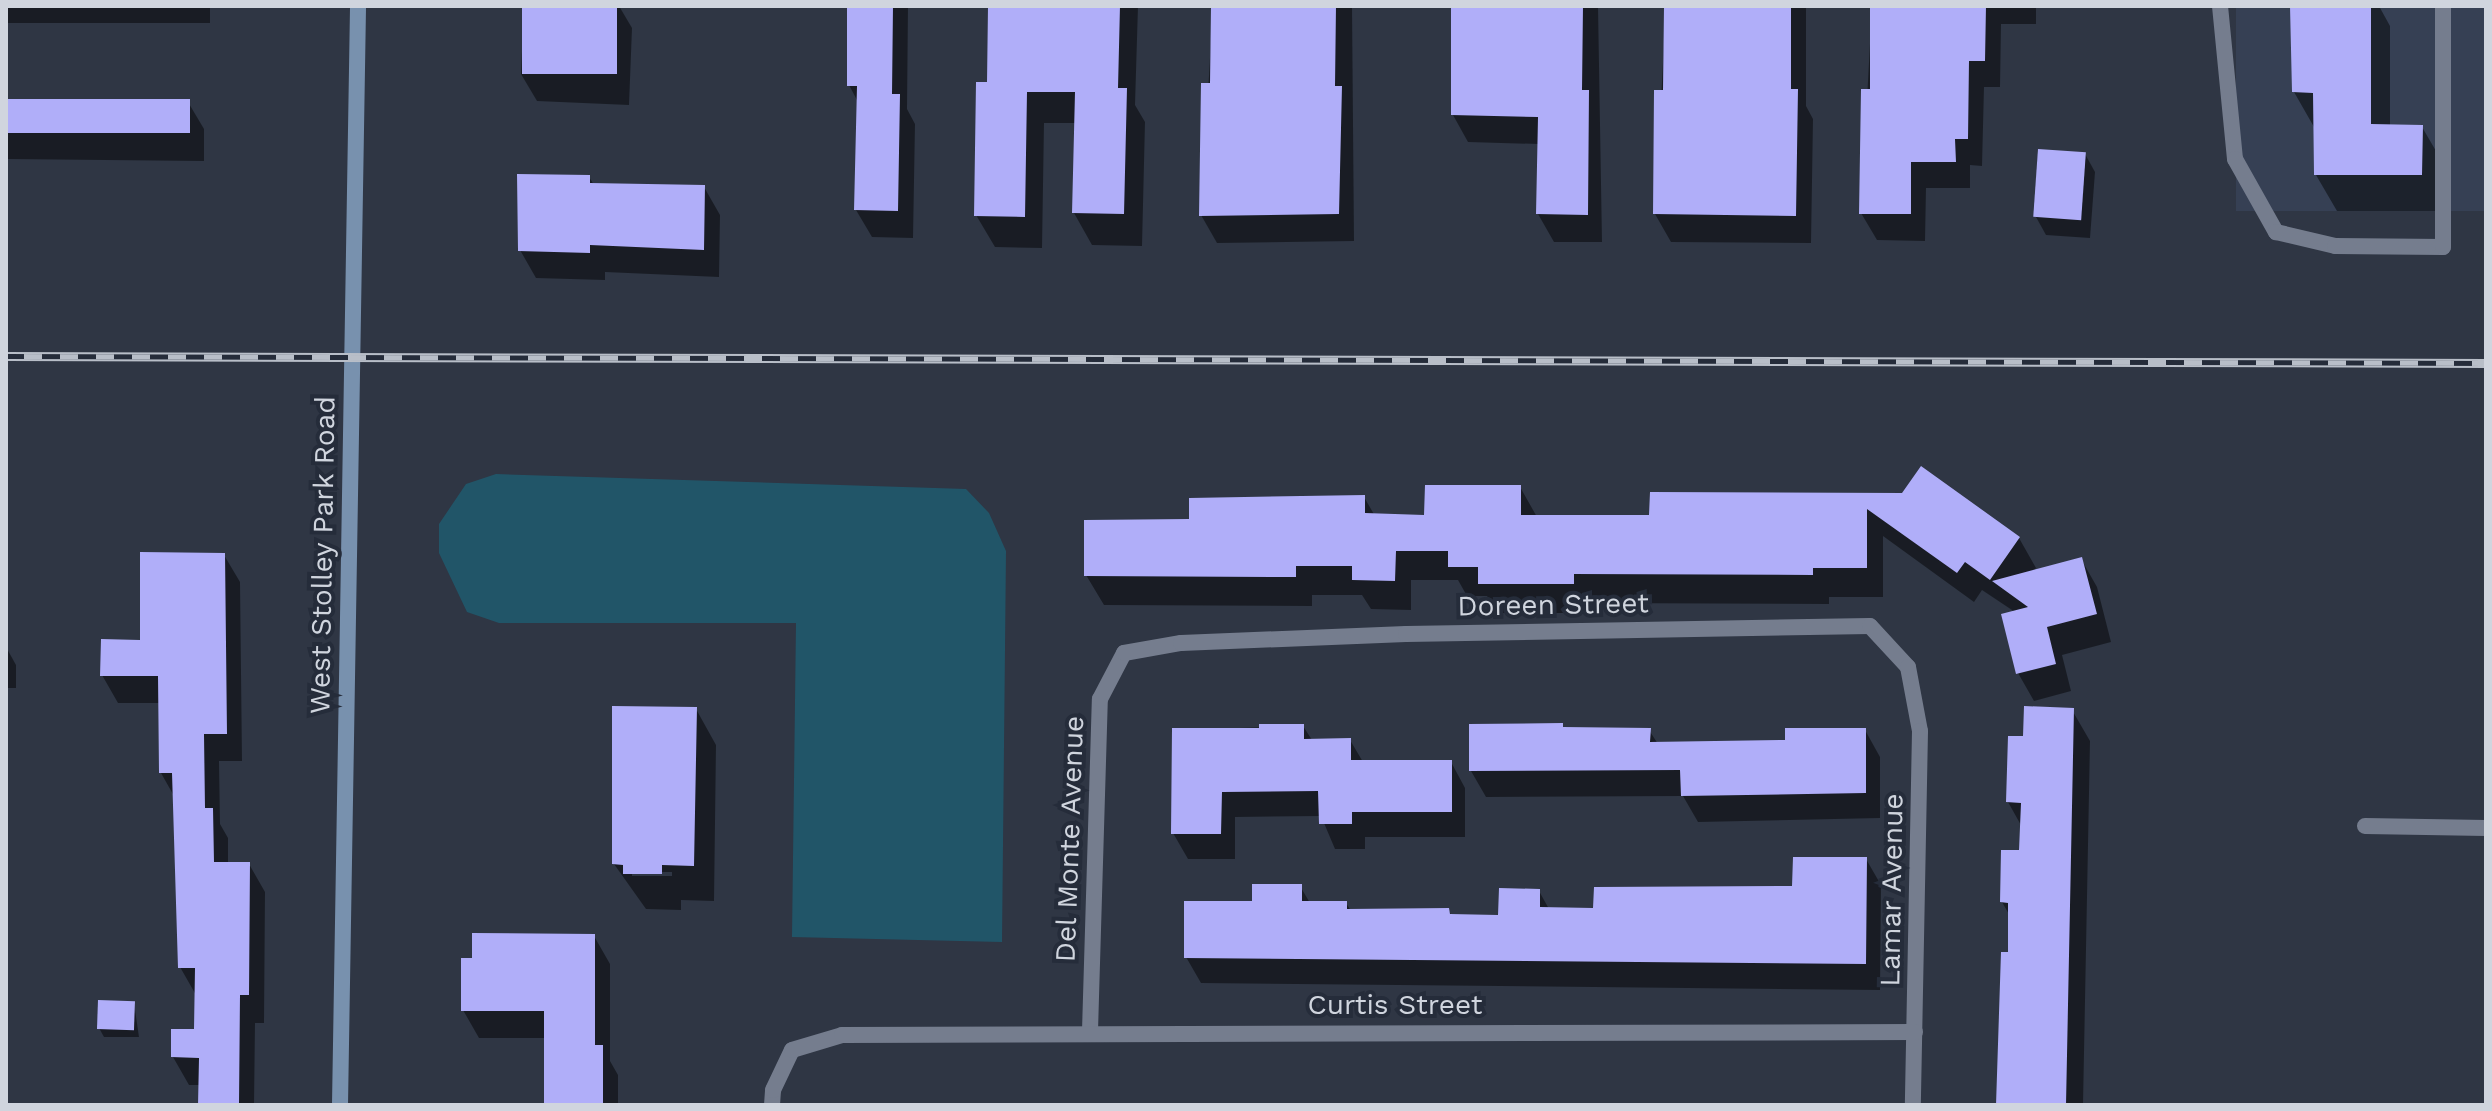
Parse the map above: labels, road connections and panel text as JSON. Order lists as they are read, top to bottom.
{
  "streets": {
    "main road": ["West Stolley Park Road"],
    "street": [
      "Doreen Street",
      "Del Monte Avenue",
      "Lamar Avenue",
      "Curtis Street"
    ]
  },
  "crossings": [
    ["Doreen Street", "Del Monte Avenue"],
    ["Doreen Street", "Lamar Avenue"],
    ["Del Monte Avenue", "Curtis Street"],
    ["Lamar Avenue", "Curtis Street"]
  ]
}
